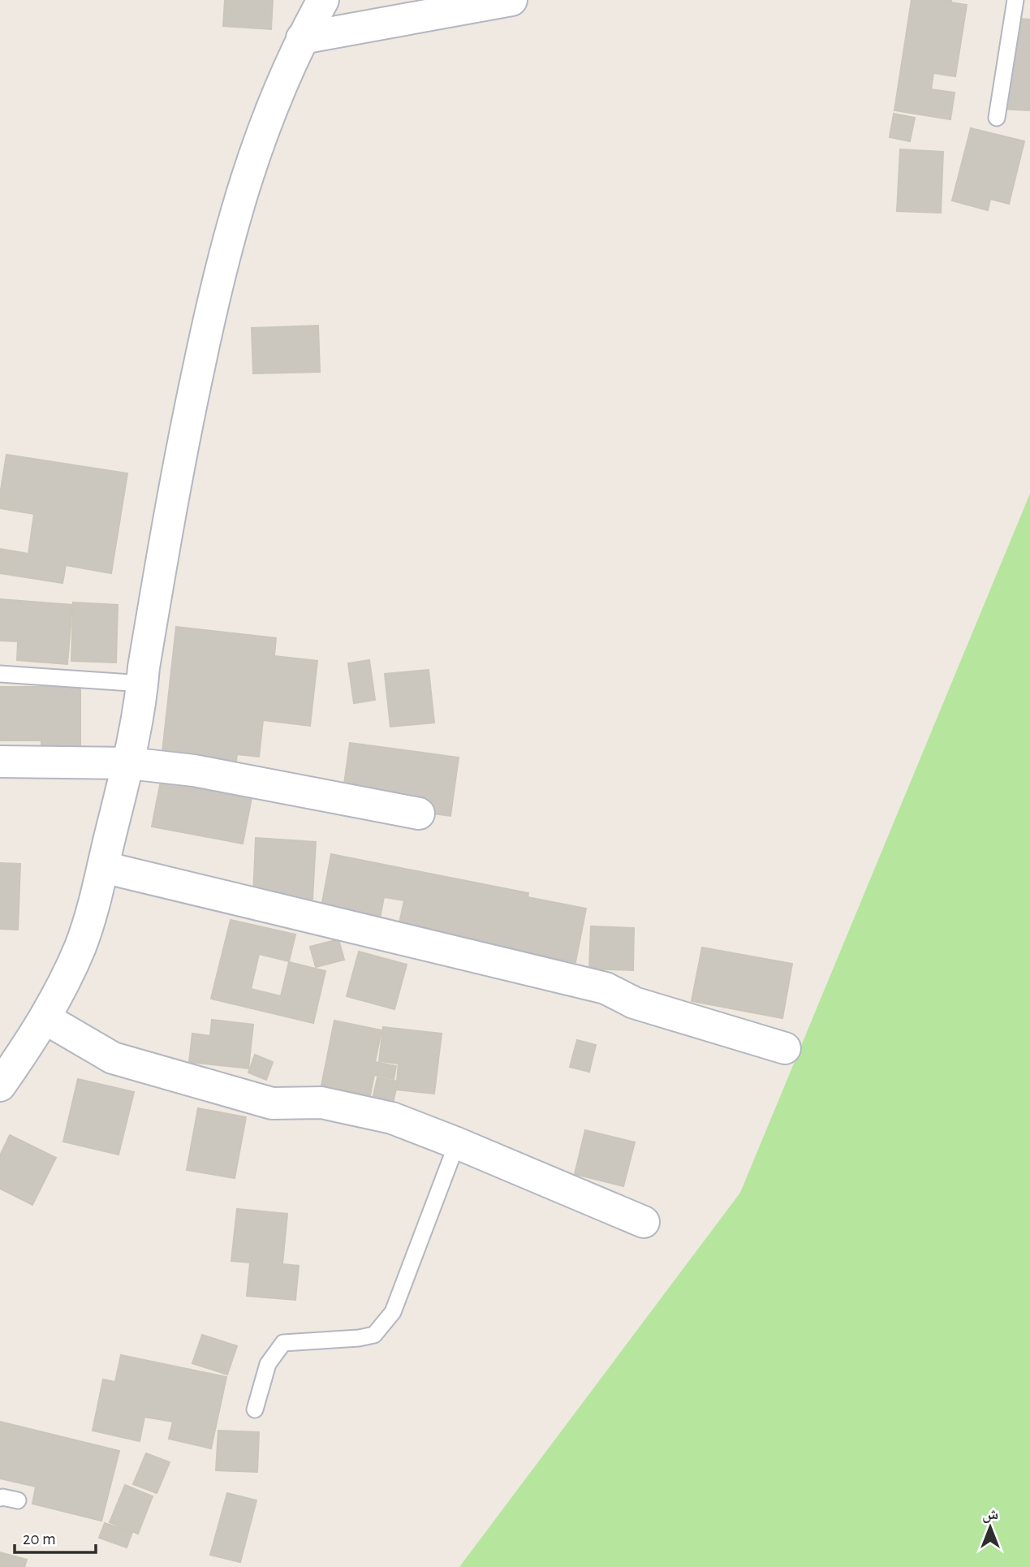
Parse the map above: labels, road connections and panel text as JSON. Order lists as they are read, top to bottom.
{
  "scale_bar": "20 m",
  "north": "top"
}
